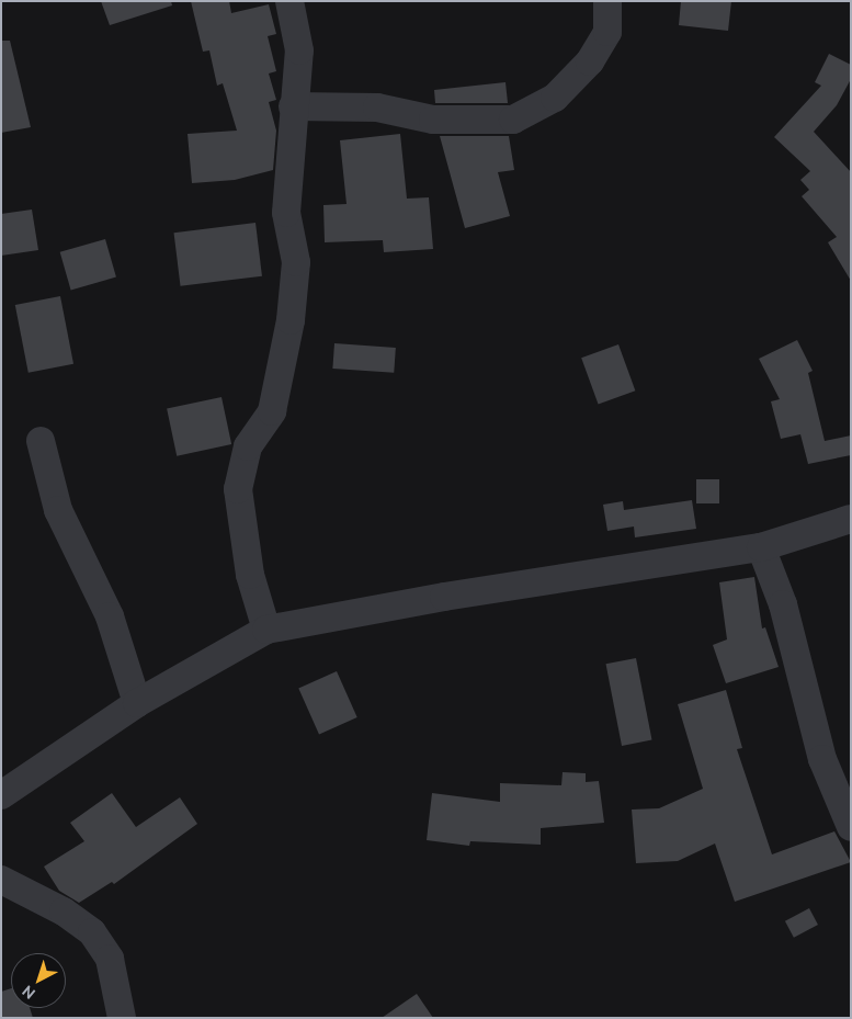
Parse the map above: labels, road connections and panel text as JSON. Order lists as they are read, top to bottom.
{
  "north": "bottom left"
}
